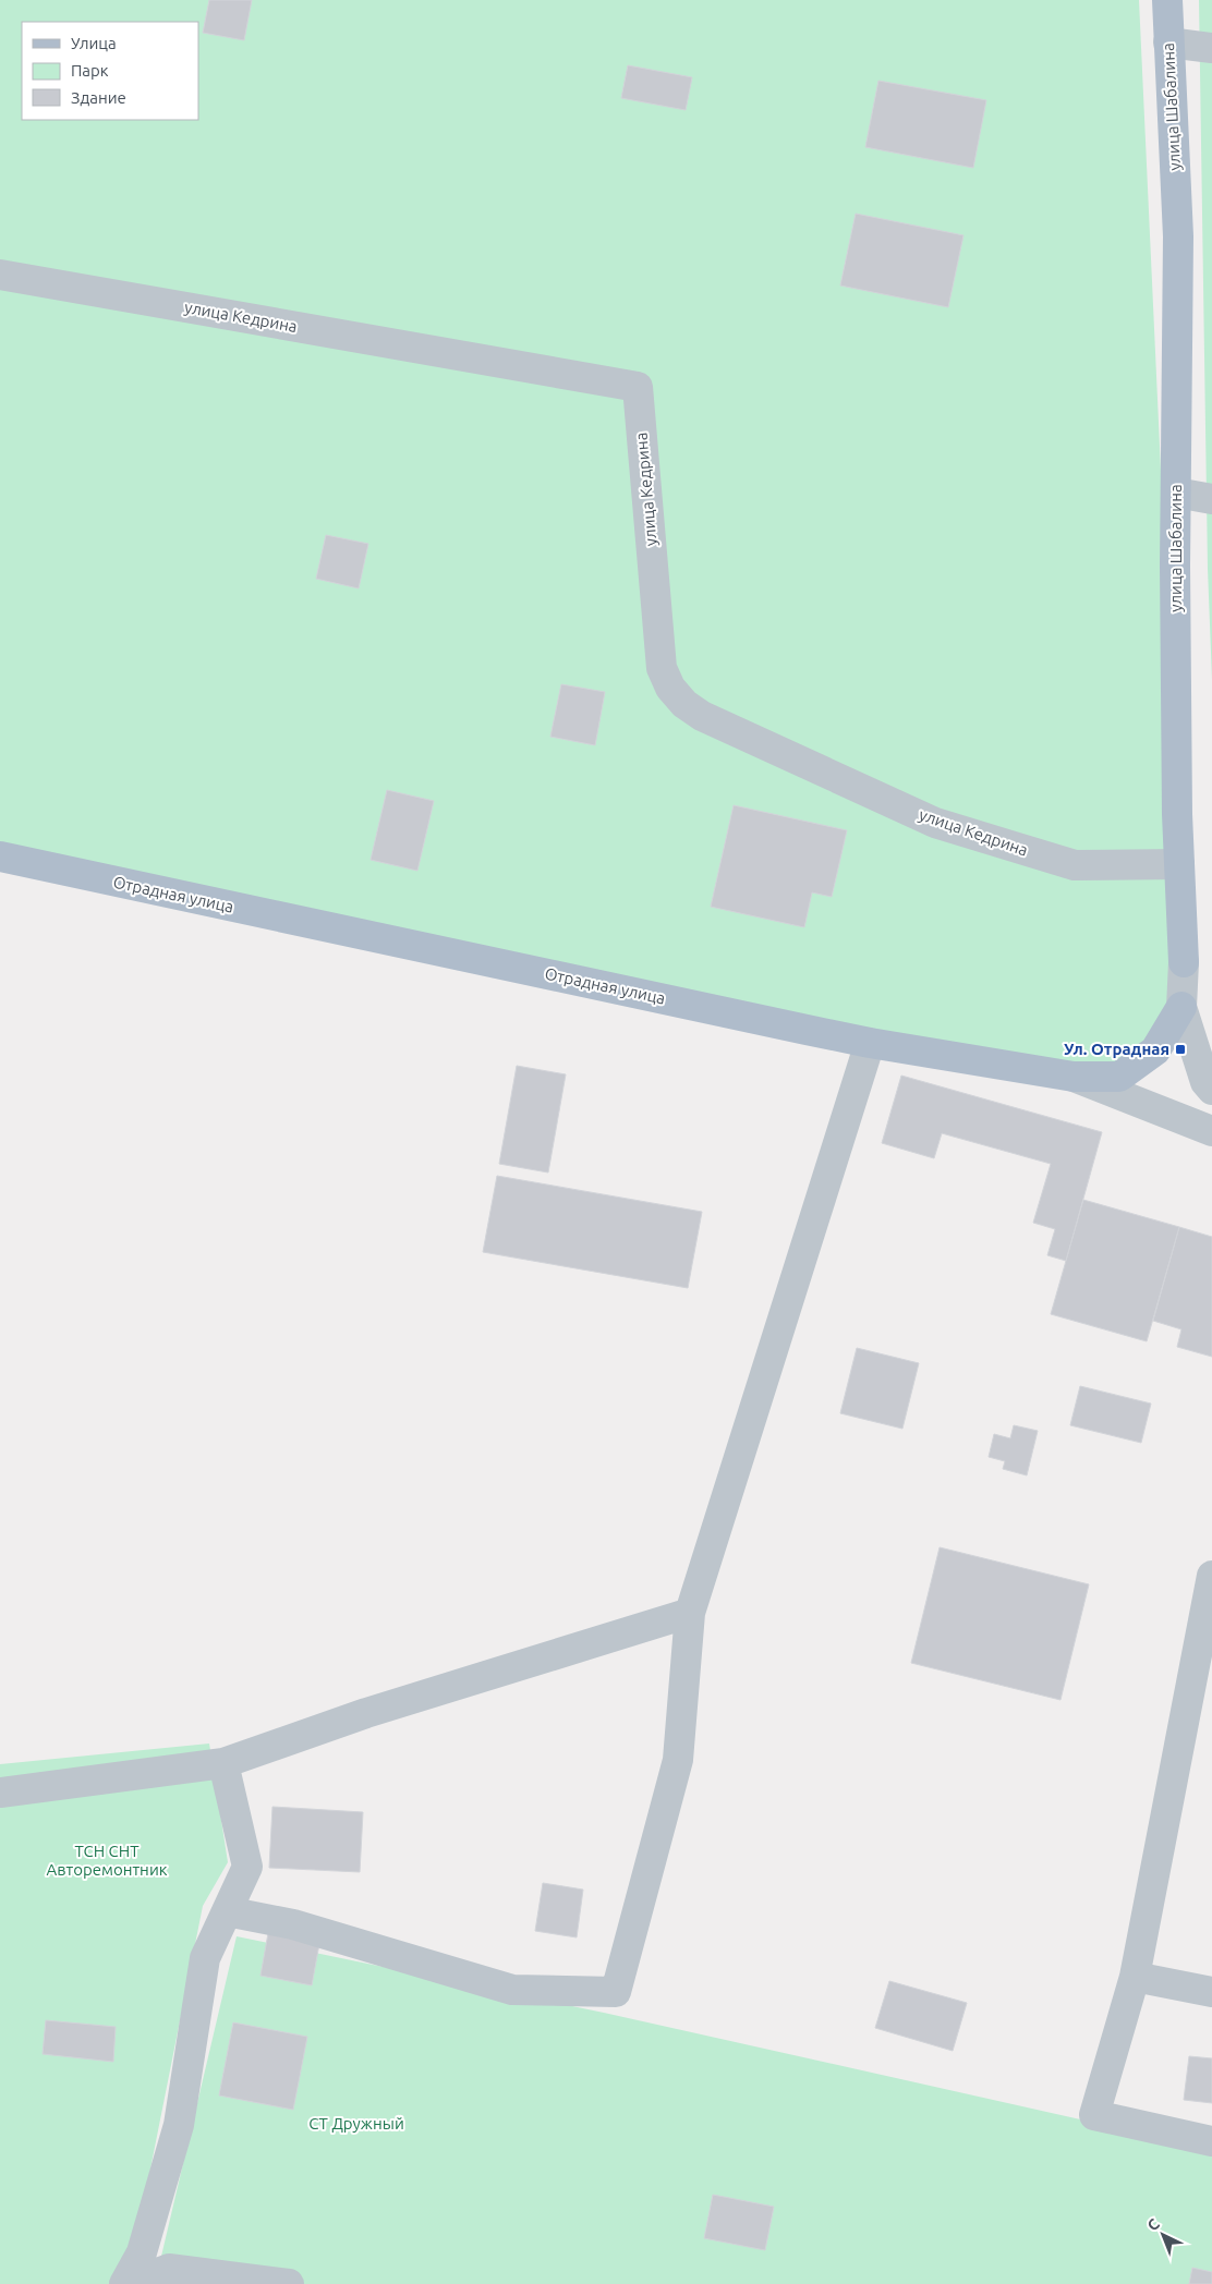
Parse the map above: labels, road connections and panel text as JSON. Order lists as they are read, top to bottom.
{
  "streets": {
    "main road": ["улица Шабалина", "Отрадная улица"],
    "street": ["улица Кедрина"]
  },
  "crossings": [
    ["улица Шабалина", "улица Кедрина"],
    ["улица Шабалина", "Отрадная улица"]
  ],
  "parks": ["ТСН СНТ Авторемонтник", "СТ Дружный"],
  "places": {
    "transit": ["Ул. Отрадная"]
  },
  "legend": ["Улица", "Парк", "Здание"],
  "north": "top left"
}
